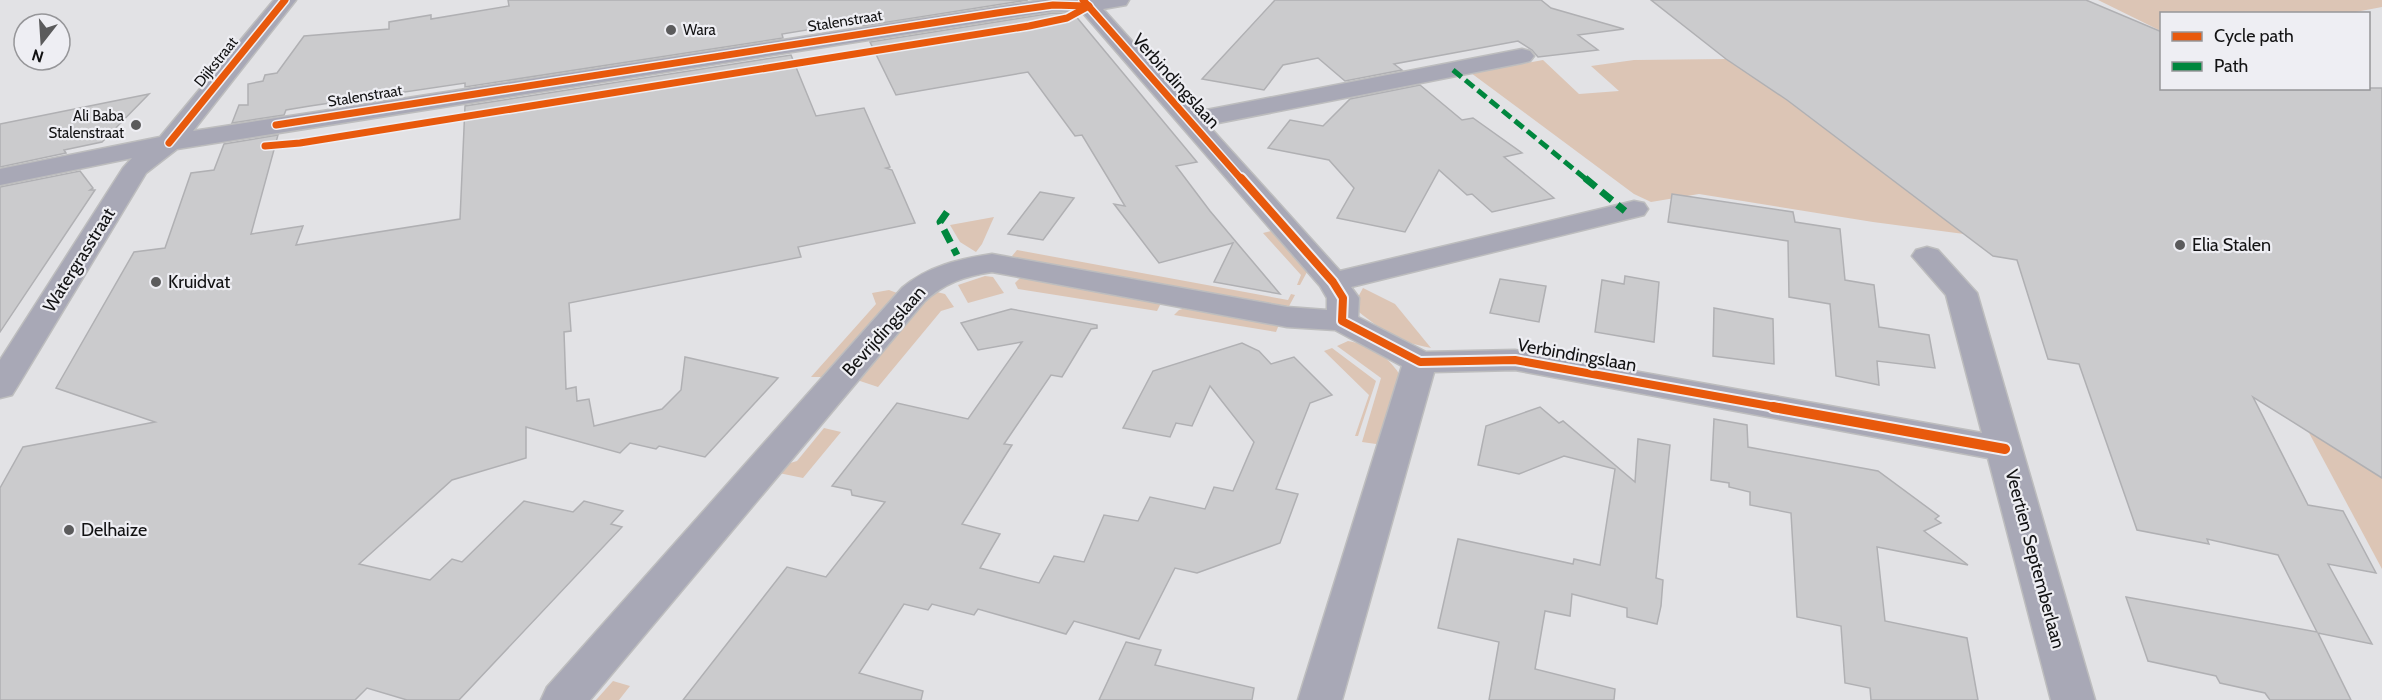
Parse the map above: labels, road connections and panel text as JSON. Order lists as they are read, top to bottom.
{
  "streets": {
    "street": [
      "Stalenstraat",
      "Dijkstraat",
      "Verbindingslaan",
      "Watergrasstraat",
      "Bevrijdingslaan",
      "Veertien Septemberlaan"
    ]
  },
  "crossings": [
    ["Stalenstraat", "Dijkstraat"],
    ["Stalenstraat", "Verbindingslaan"],
    ["Stalenstraat", "Watergrasstraat"],
    ["Dijkstraat", "Watergrasstraat"],
    ["Verbindingslaan", "Bevrijdingslaan"],
    ["Verbindingslaan", "Veertien Septemberlaan"]
  ],
  "places": [
    "Wara",
    "Ali Baba Stalenstraat",
    "Elia Stalen",
    "Kruidvat",
    "Delhaize"
  ],
  "legend": ["Cycle path", "Path"],
  "north": "bottom"
}
